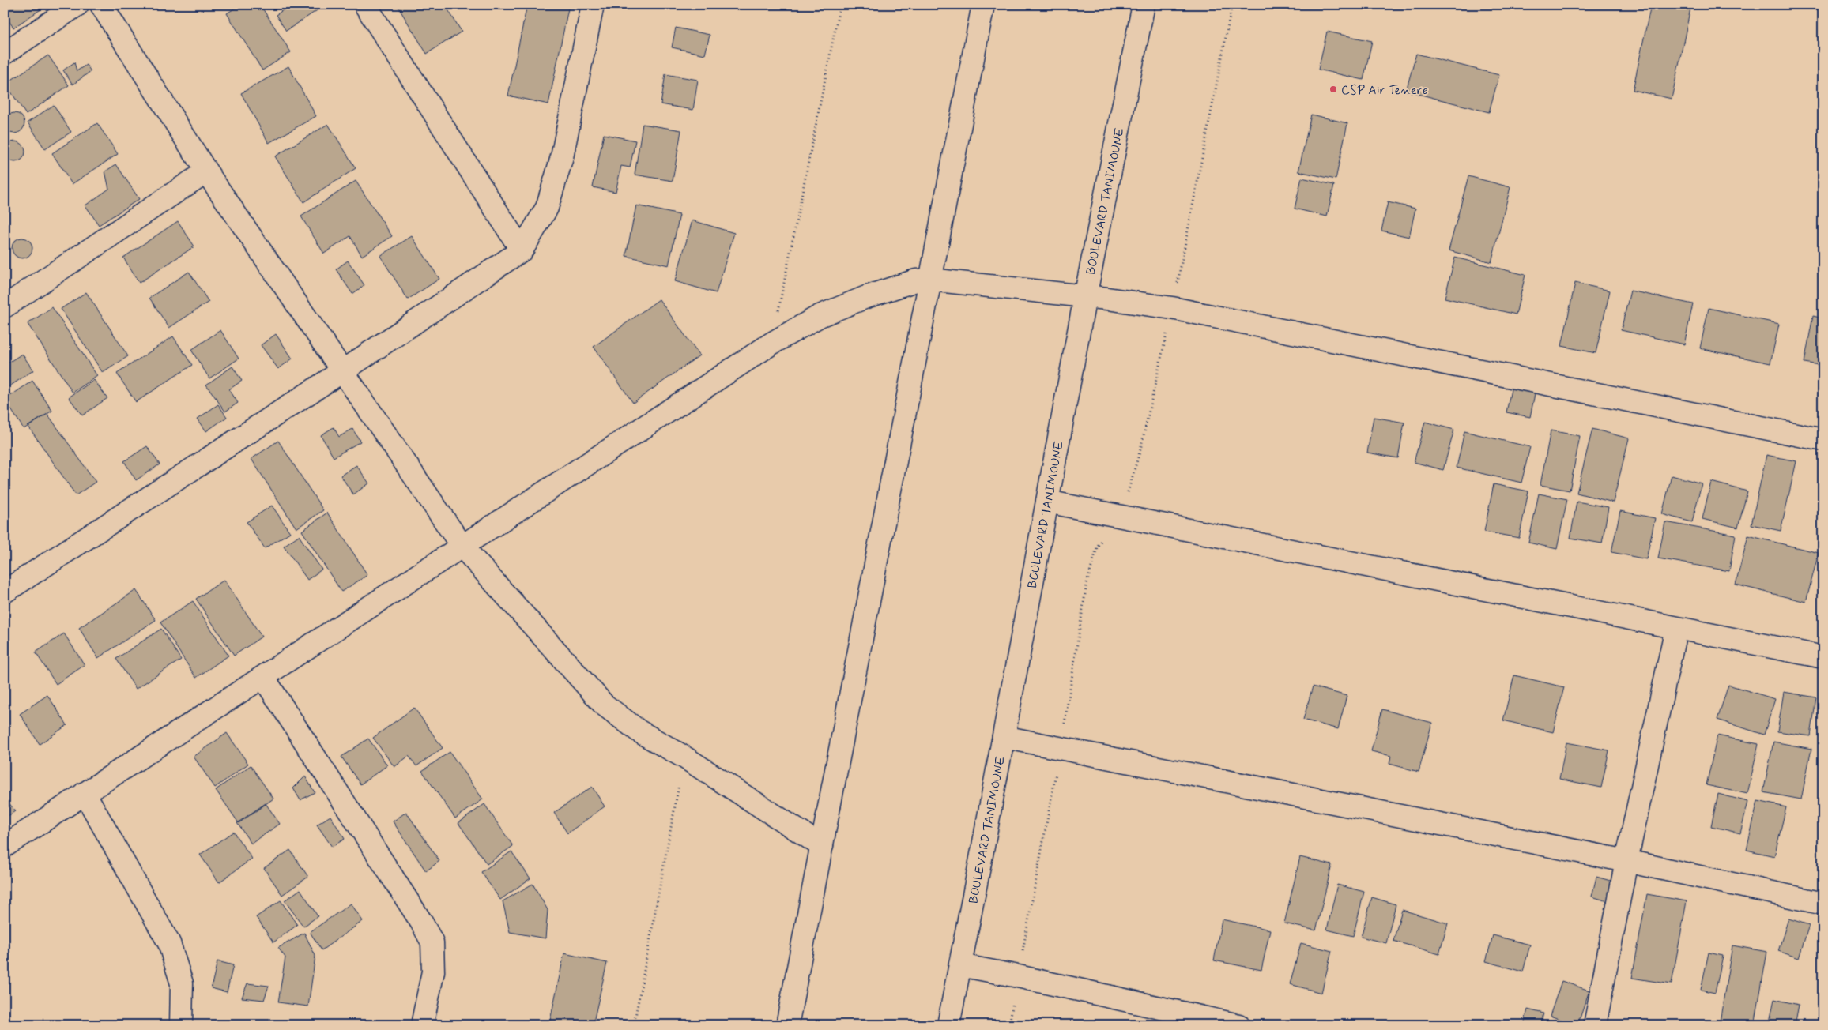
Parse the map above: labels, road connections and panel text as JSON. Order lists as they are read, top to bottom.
{
  "streets": {
    "street": ["BOULEVARD TANIMOUNE"]
  },
  "places": ["CSP Air Tenere"]
}
